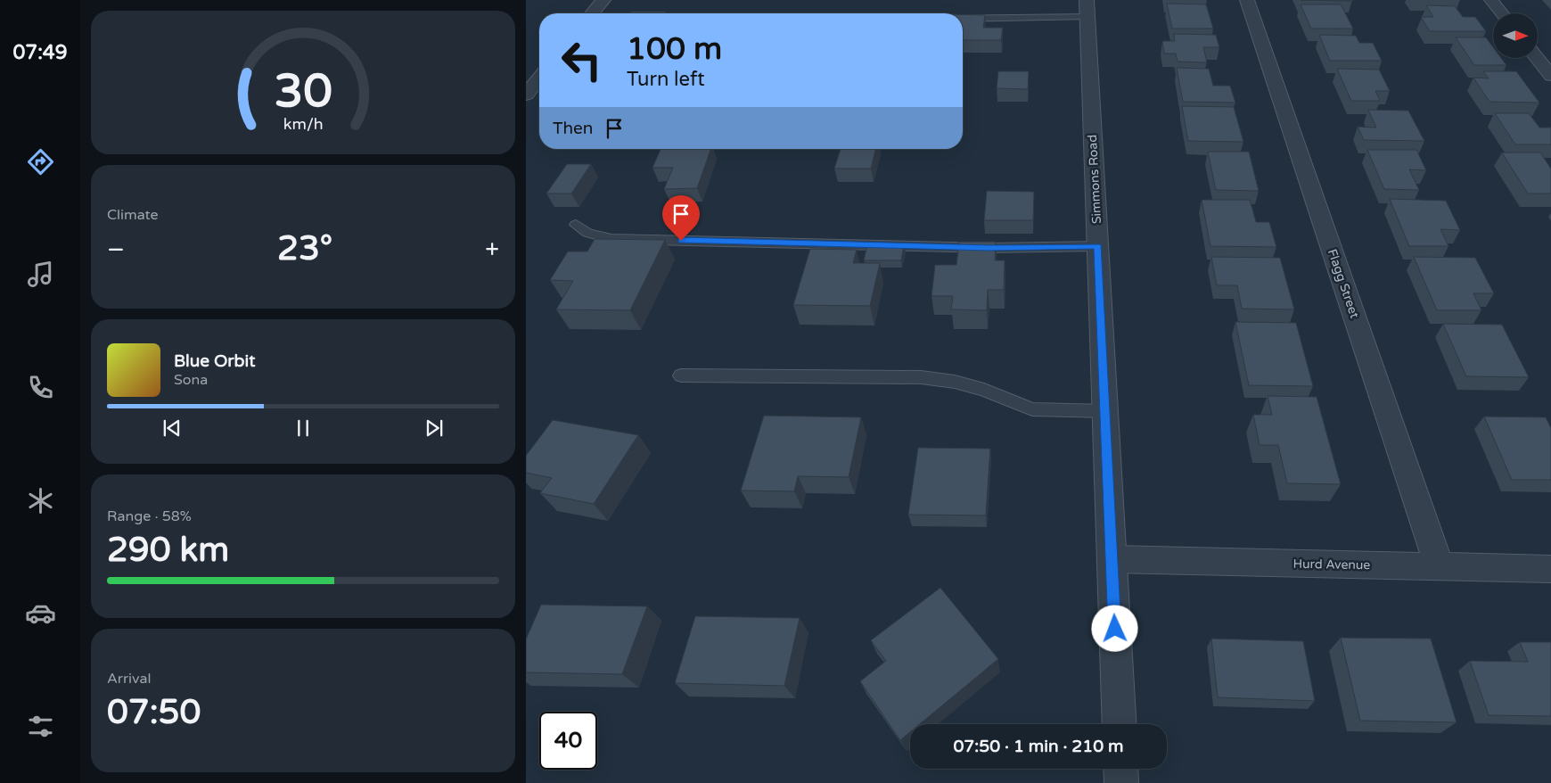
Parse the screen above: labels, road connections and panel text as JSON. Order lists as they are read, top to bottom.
{
  "streets": {
    "street": ["Simmons Road", "Flagg Street", "Hurd Avenue"]
  },
  "crossings": [
    ["Simmons Road", "Hurd Avenue"],
    ["Flagg Street", "Hurd Avenue"]
  ],
  "north": "right",
  "page": {
    "tabs": "07:49",
    "turn": ["100 m", "Turn left"],
    "then": "Then",
    "tile": [
      "Climate",
      ["Range · 58%", "290 km"],
      ["Arrival", "07:50"]
    ],
    "heat": ["−", "23°", "+"],
    "song": ["Blue Orbit", "Sona"],
    "limit": "40",
    "trip": "07:50 · 1 min · 210 m",
    "gauge": ["30", "km/h"]
  }
}
